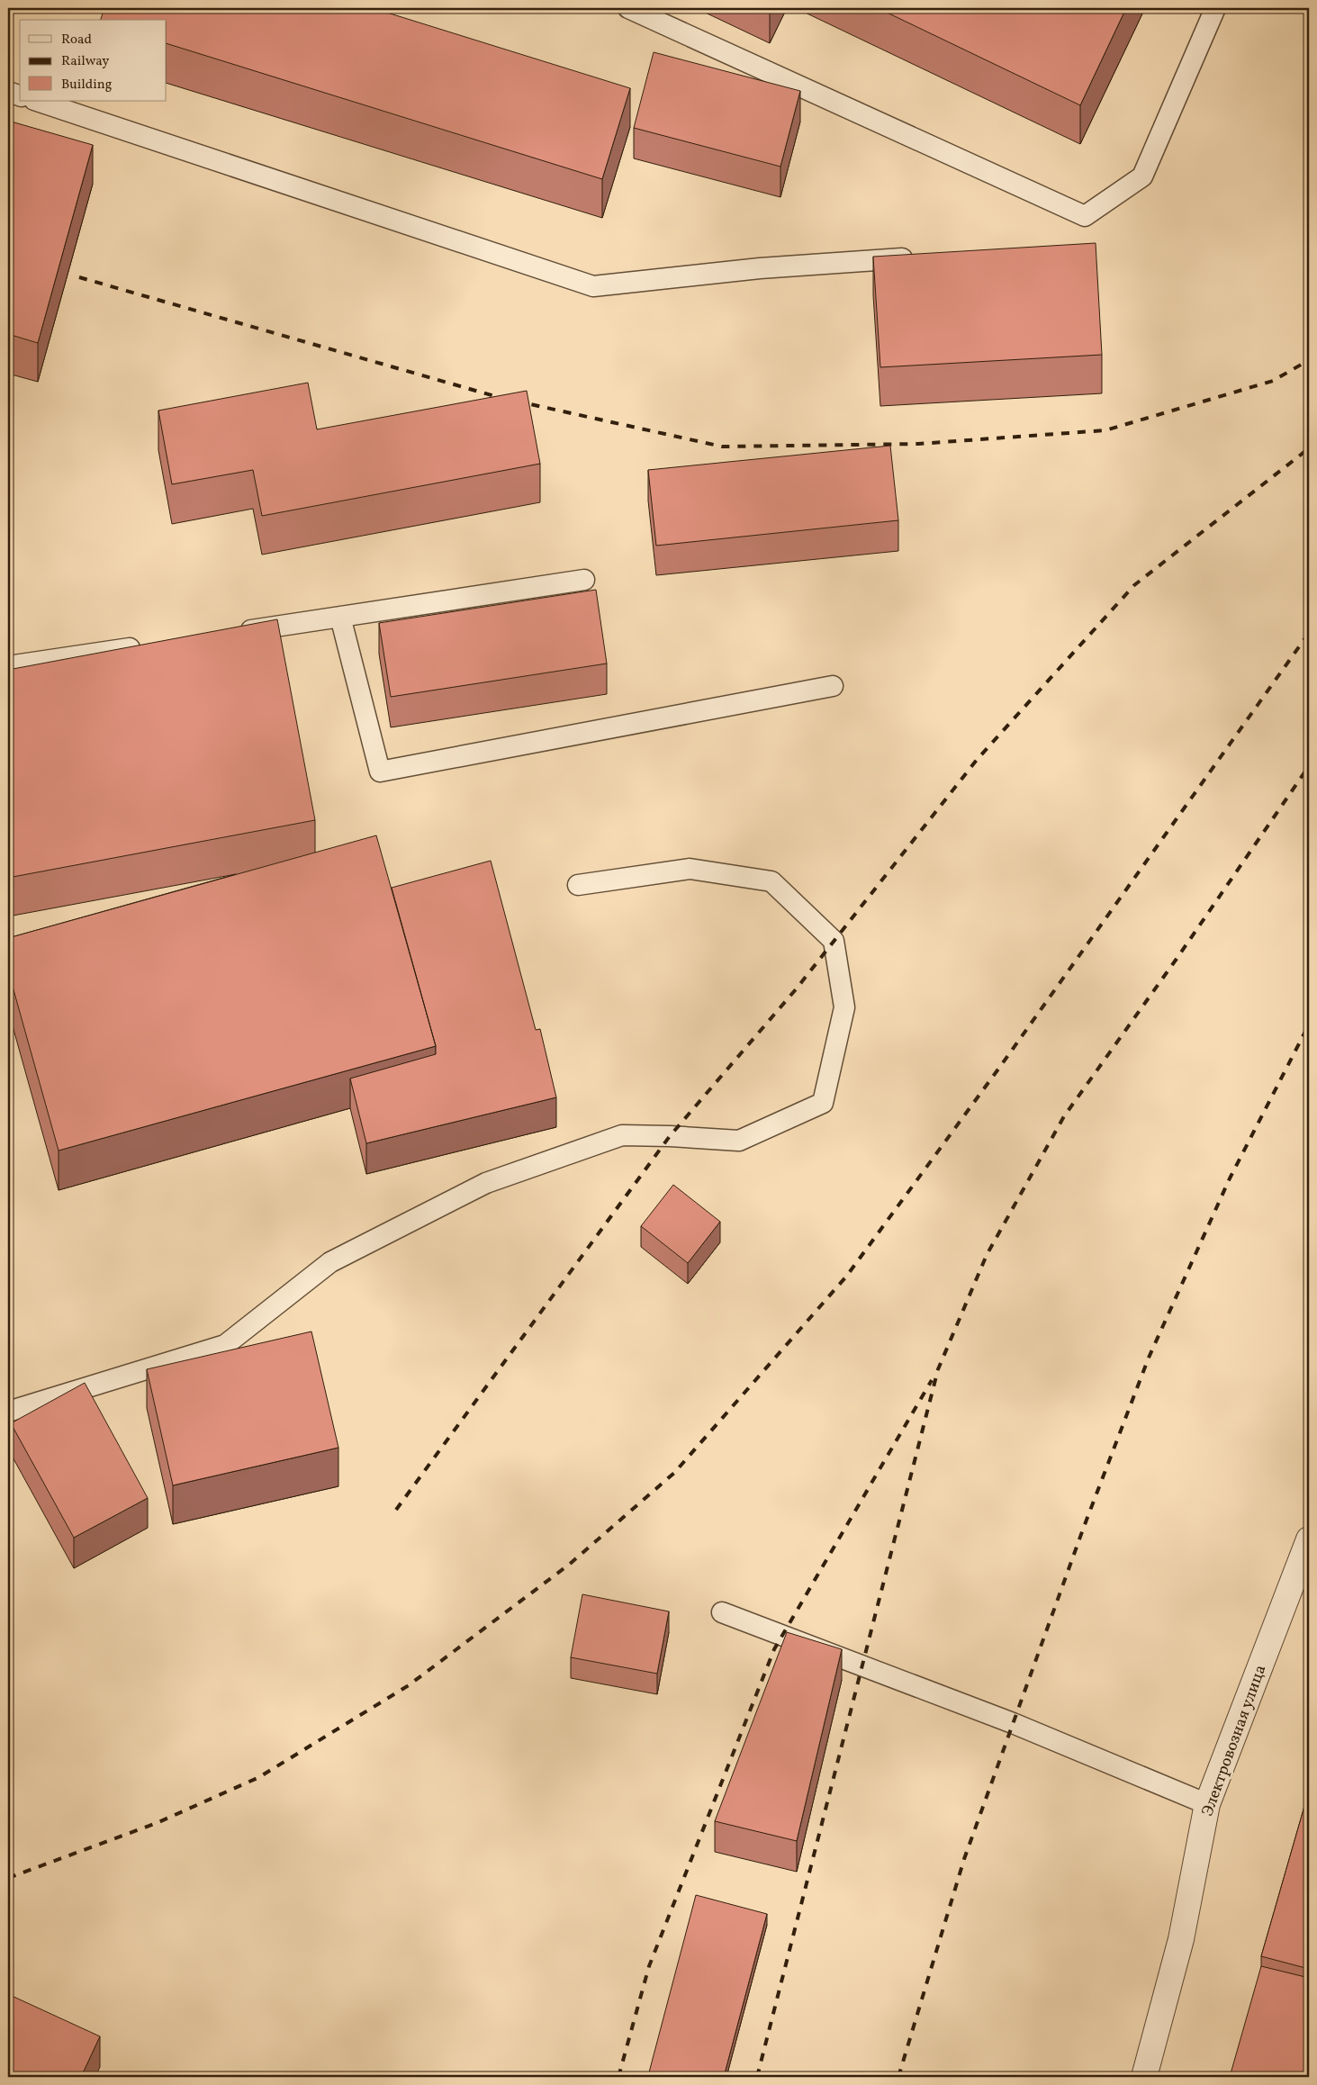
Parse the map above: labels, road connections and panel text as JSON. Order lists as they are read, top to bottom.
{
  "streets": {
    "street": ["Электровозная улица"]
  },
  "legend": ["Road", "Railway", "Building"]
}
